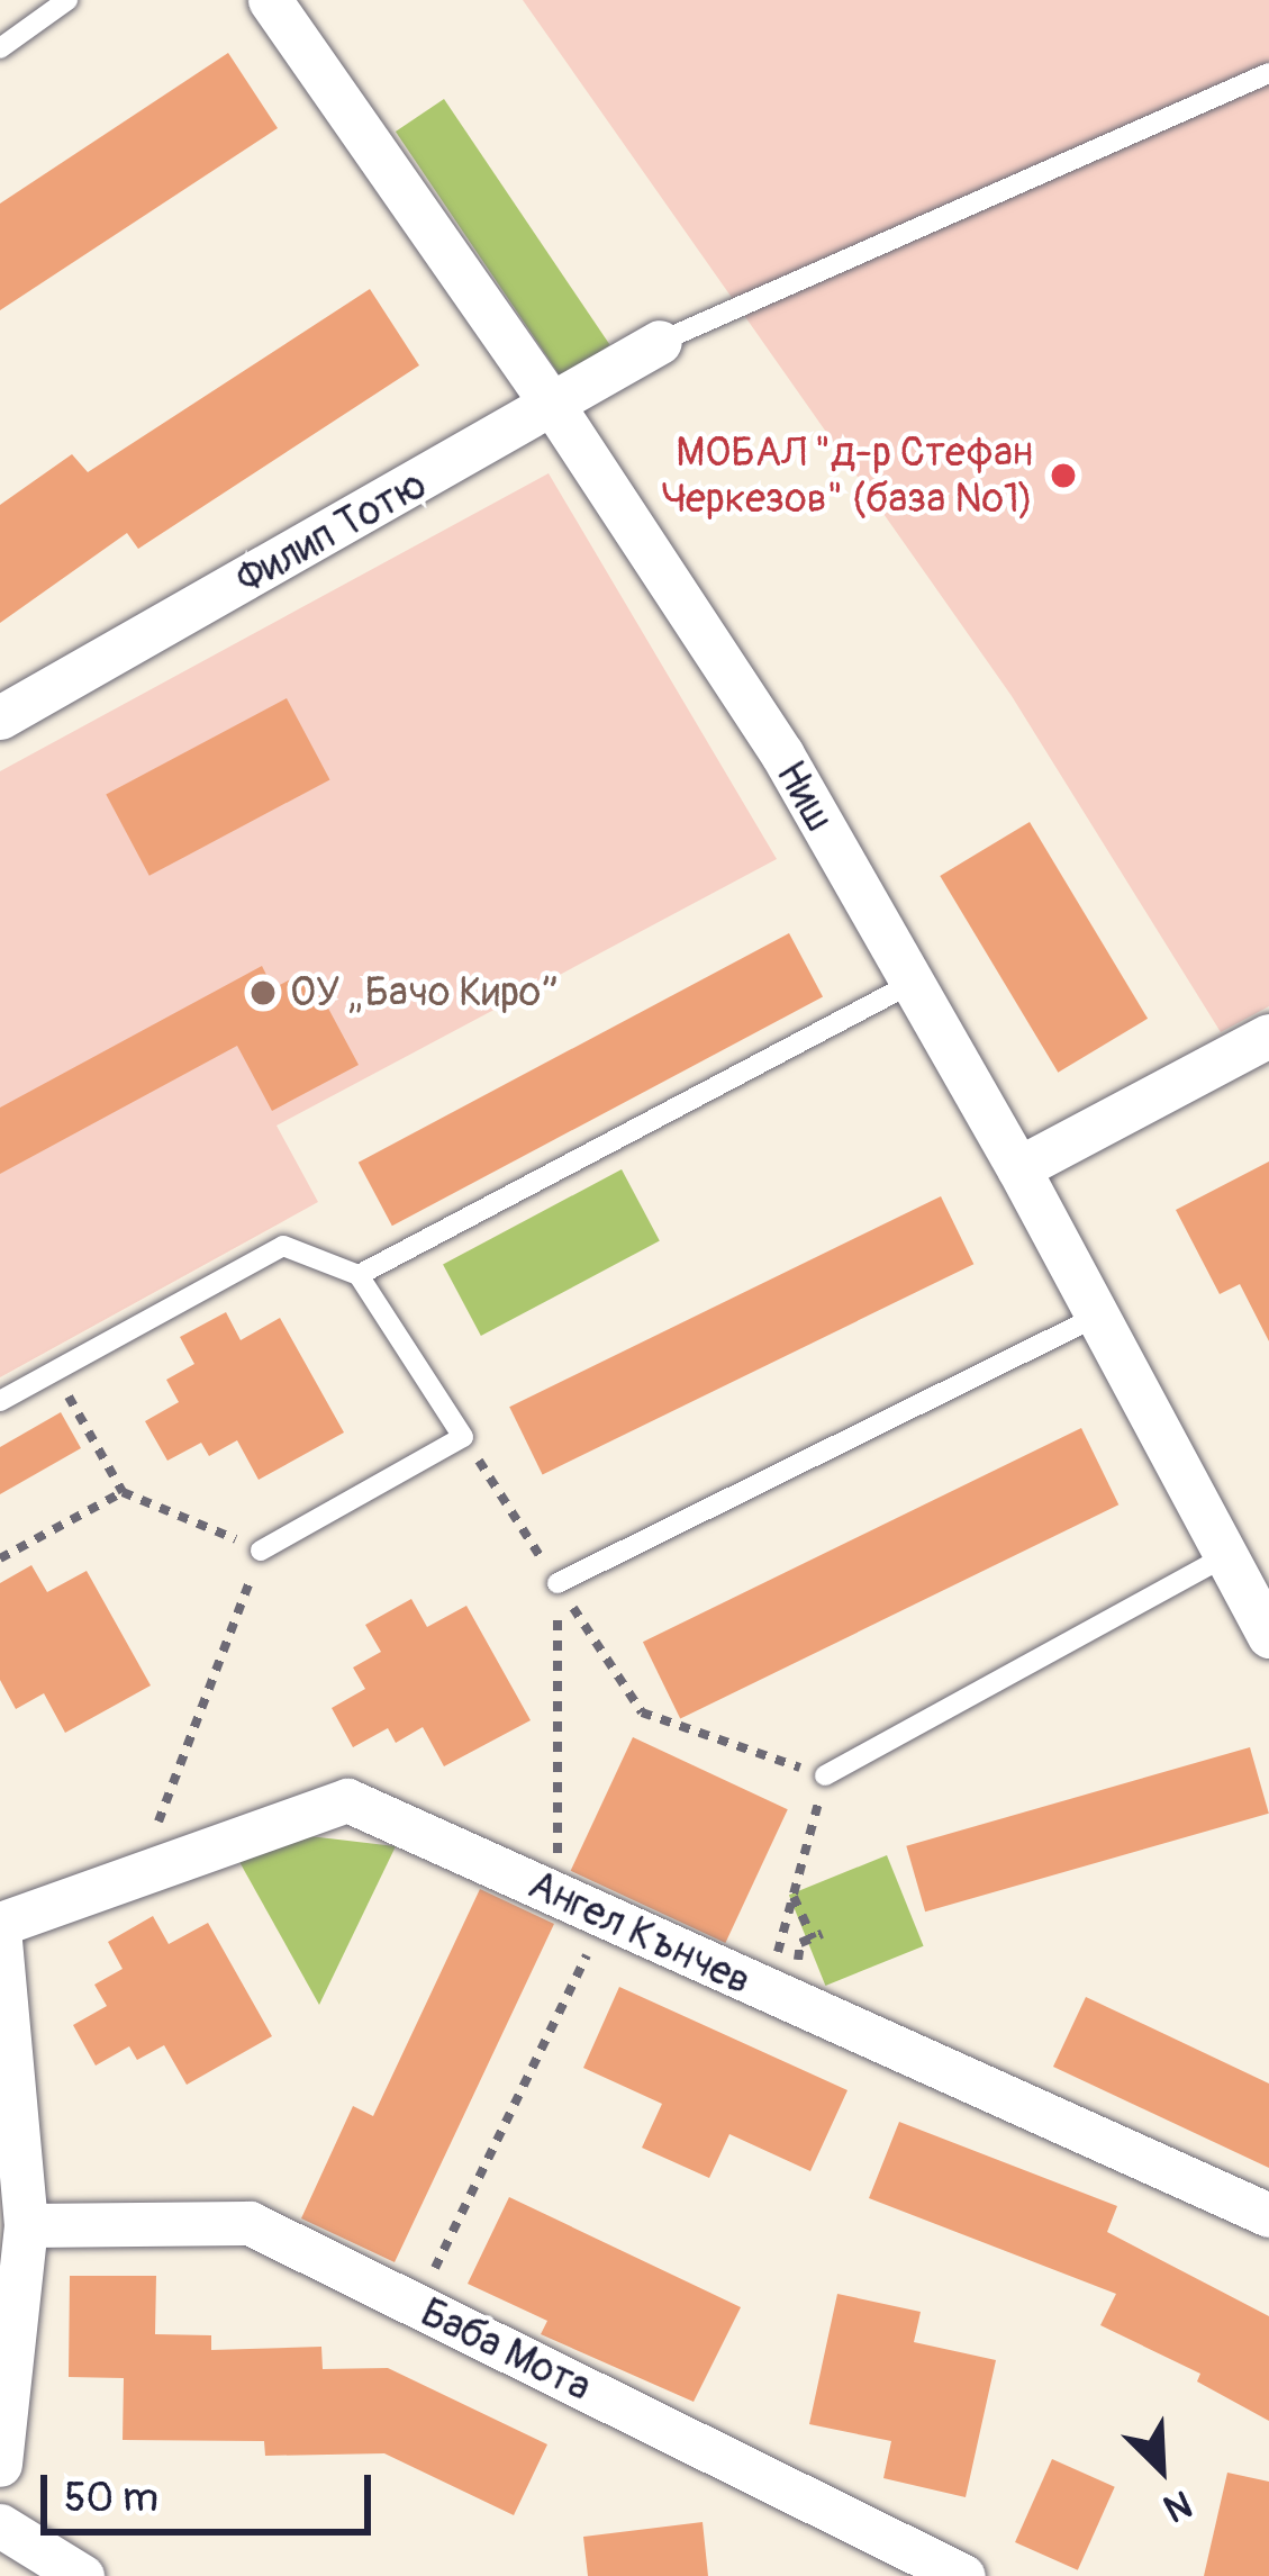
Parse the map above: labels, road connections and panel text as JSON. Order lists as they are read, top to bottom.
{
  "streets": {
    "street": [
      "Филип Тотю",
      "Ниш",
      "Ангел Кънчев",
      "Баба Мота"
    ]
  },
  "crossings": [
    ["Филип Тотю", "Ниш"]
  ],
  "places": ["МОБАЛ \"д-р Стефан Черкезов\" (база №1)", "ОУ „Бачо Киро”"],
  "scale_bar": "50 m",
  "north": "bottom right"
}
